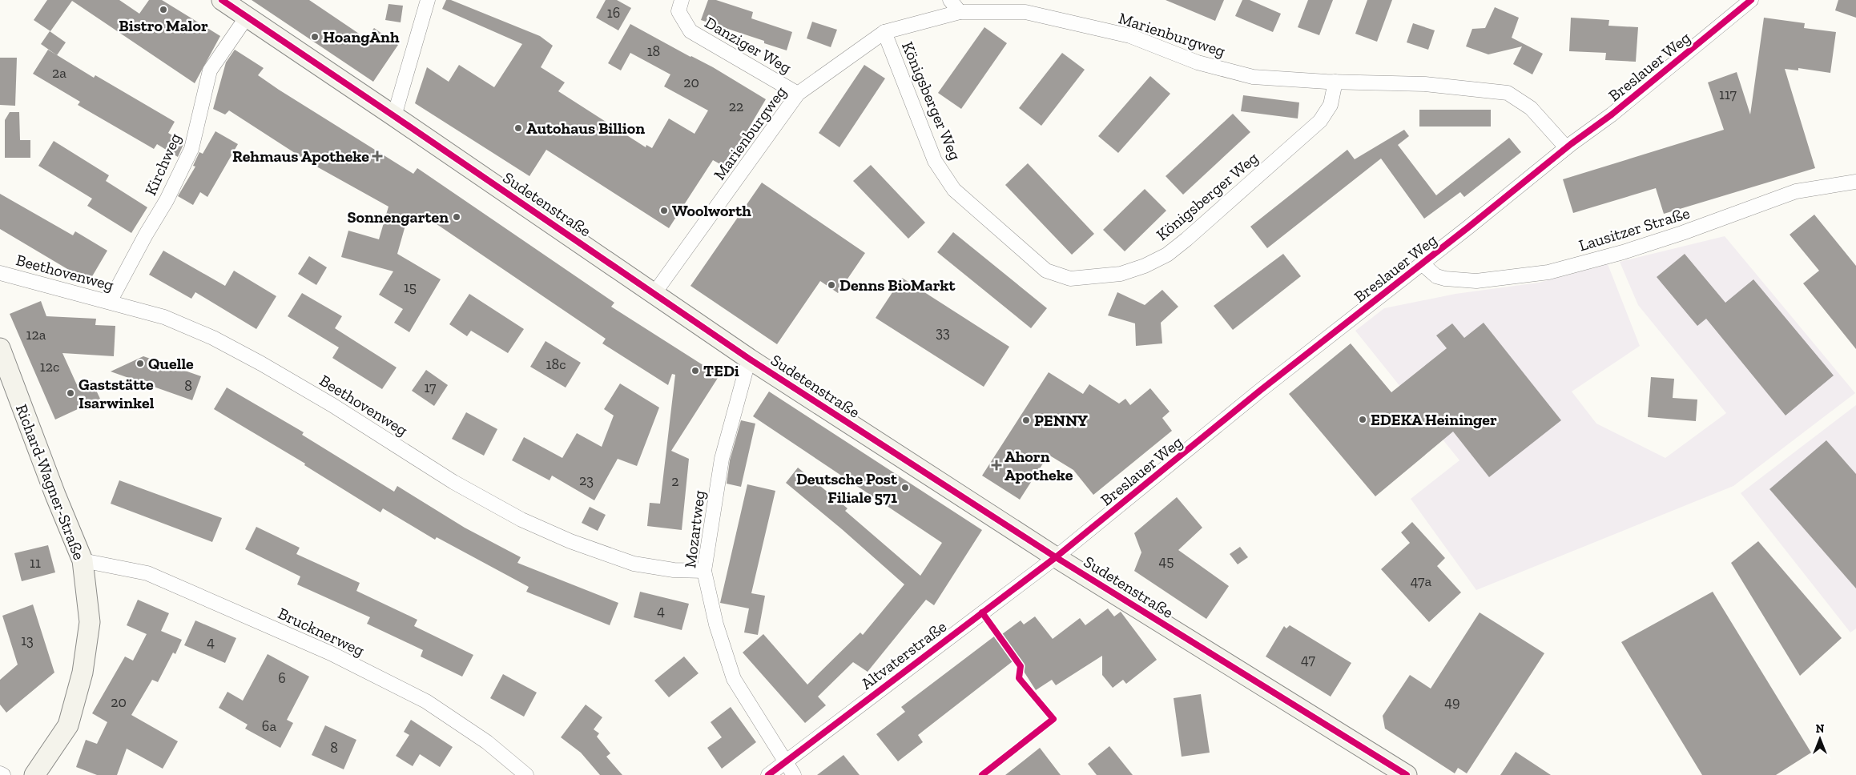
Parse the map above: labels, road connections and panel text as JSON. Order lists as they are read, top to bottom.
{
  "streets": {
    "street": [
      "Marienburgweg",
      "Danziger Weg",
      "Breslauer Weg",
      "Königsberger Weg",
      "Kirchweg",
      "Sudetenstraße",
      "Lausitzer Straße",
      "Beethovenweg",
      "Richard-Wagner-Straße",
      "Mozartweg",
      "Brucknerweg",
      "Altvaterstraße"
    ]
  },
  "crossings": [
    ["Marienburgweg", "Danziger Weg"],
    ["Marienburgweg", "Breslauer Weg"],
    ["Marienburgweg", "Königsberger Weg"],
    ["Marienburgweg", "Sudetenstraße"],
    ["Breslauer Weg", "Sudetenstraße"],
    ["Breslauer Weg", "Lausitzer Straße"],
    ["Breslauer Weg", "Altvaterstraße"],
    ["Kirchweg", "Sudetenstraße"],
    ["Kirchweg", "Beethovenweg"],
    ["Sudetenstraße", "Mozartweg"],
    ["Sudetenstraße", "Altvaterstraße"],
    ["Beethovenweg", "Mozartweg"],
    ["Richard-Wagner-Straße", "Brucknerweg"],
    ["Mozartweg", "Altvaterstraße"]
  ],
  "places": {
    "other": [
      "Bistro Malor",
      "HoangAnh",
      "Autohaus Billion",
      "Woolworth",
      "Sonnengarten",
      "Denns BioMarkt",
      "Quelle",
      "TEDi",
      "Gaststätte Isarwinkel",
      "EDEKA Heininger",
      "PENNY",
      "Deutsche Post Filiale 571"
    ],
    "health": ["Rehmaus Apotheke", "Ahorn Apotheke"]
  },
  "house_numbers": [
    "16",
    "18",
    "2a",
    "20",
    "117",
    "22",
    "15",
    "33",
    "12a",
    "18c",
    "12c",
    "8",
    "17",
    "23",
    "2",
    "45",
    "11",
    "47a",
    "4",
    "13",
    "4",
    "47",
    "6",
    "20",
    "49",
    "6a",
    "8"
  ],
  "north": "top"
}
